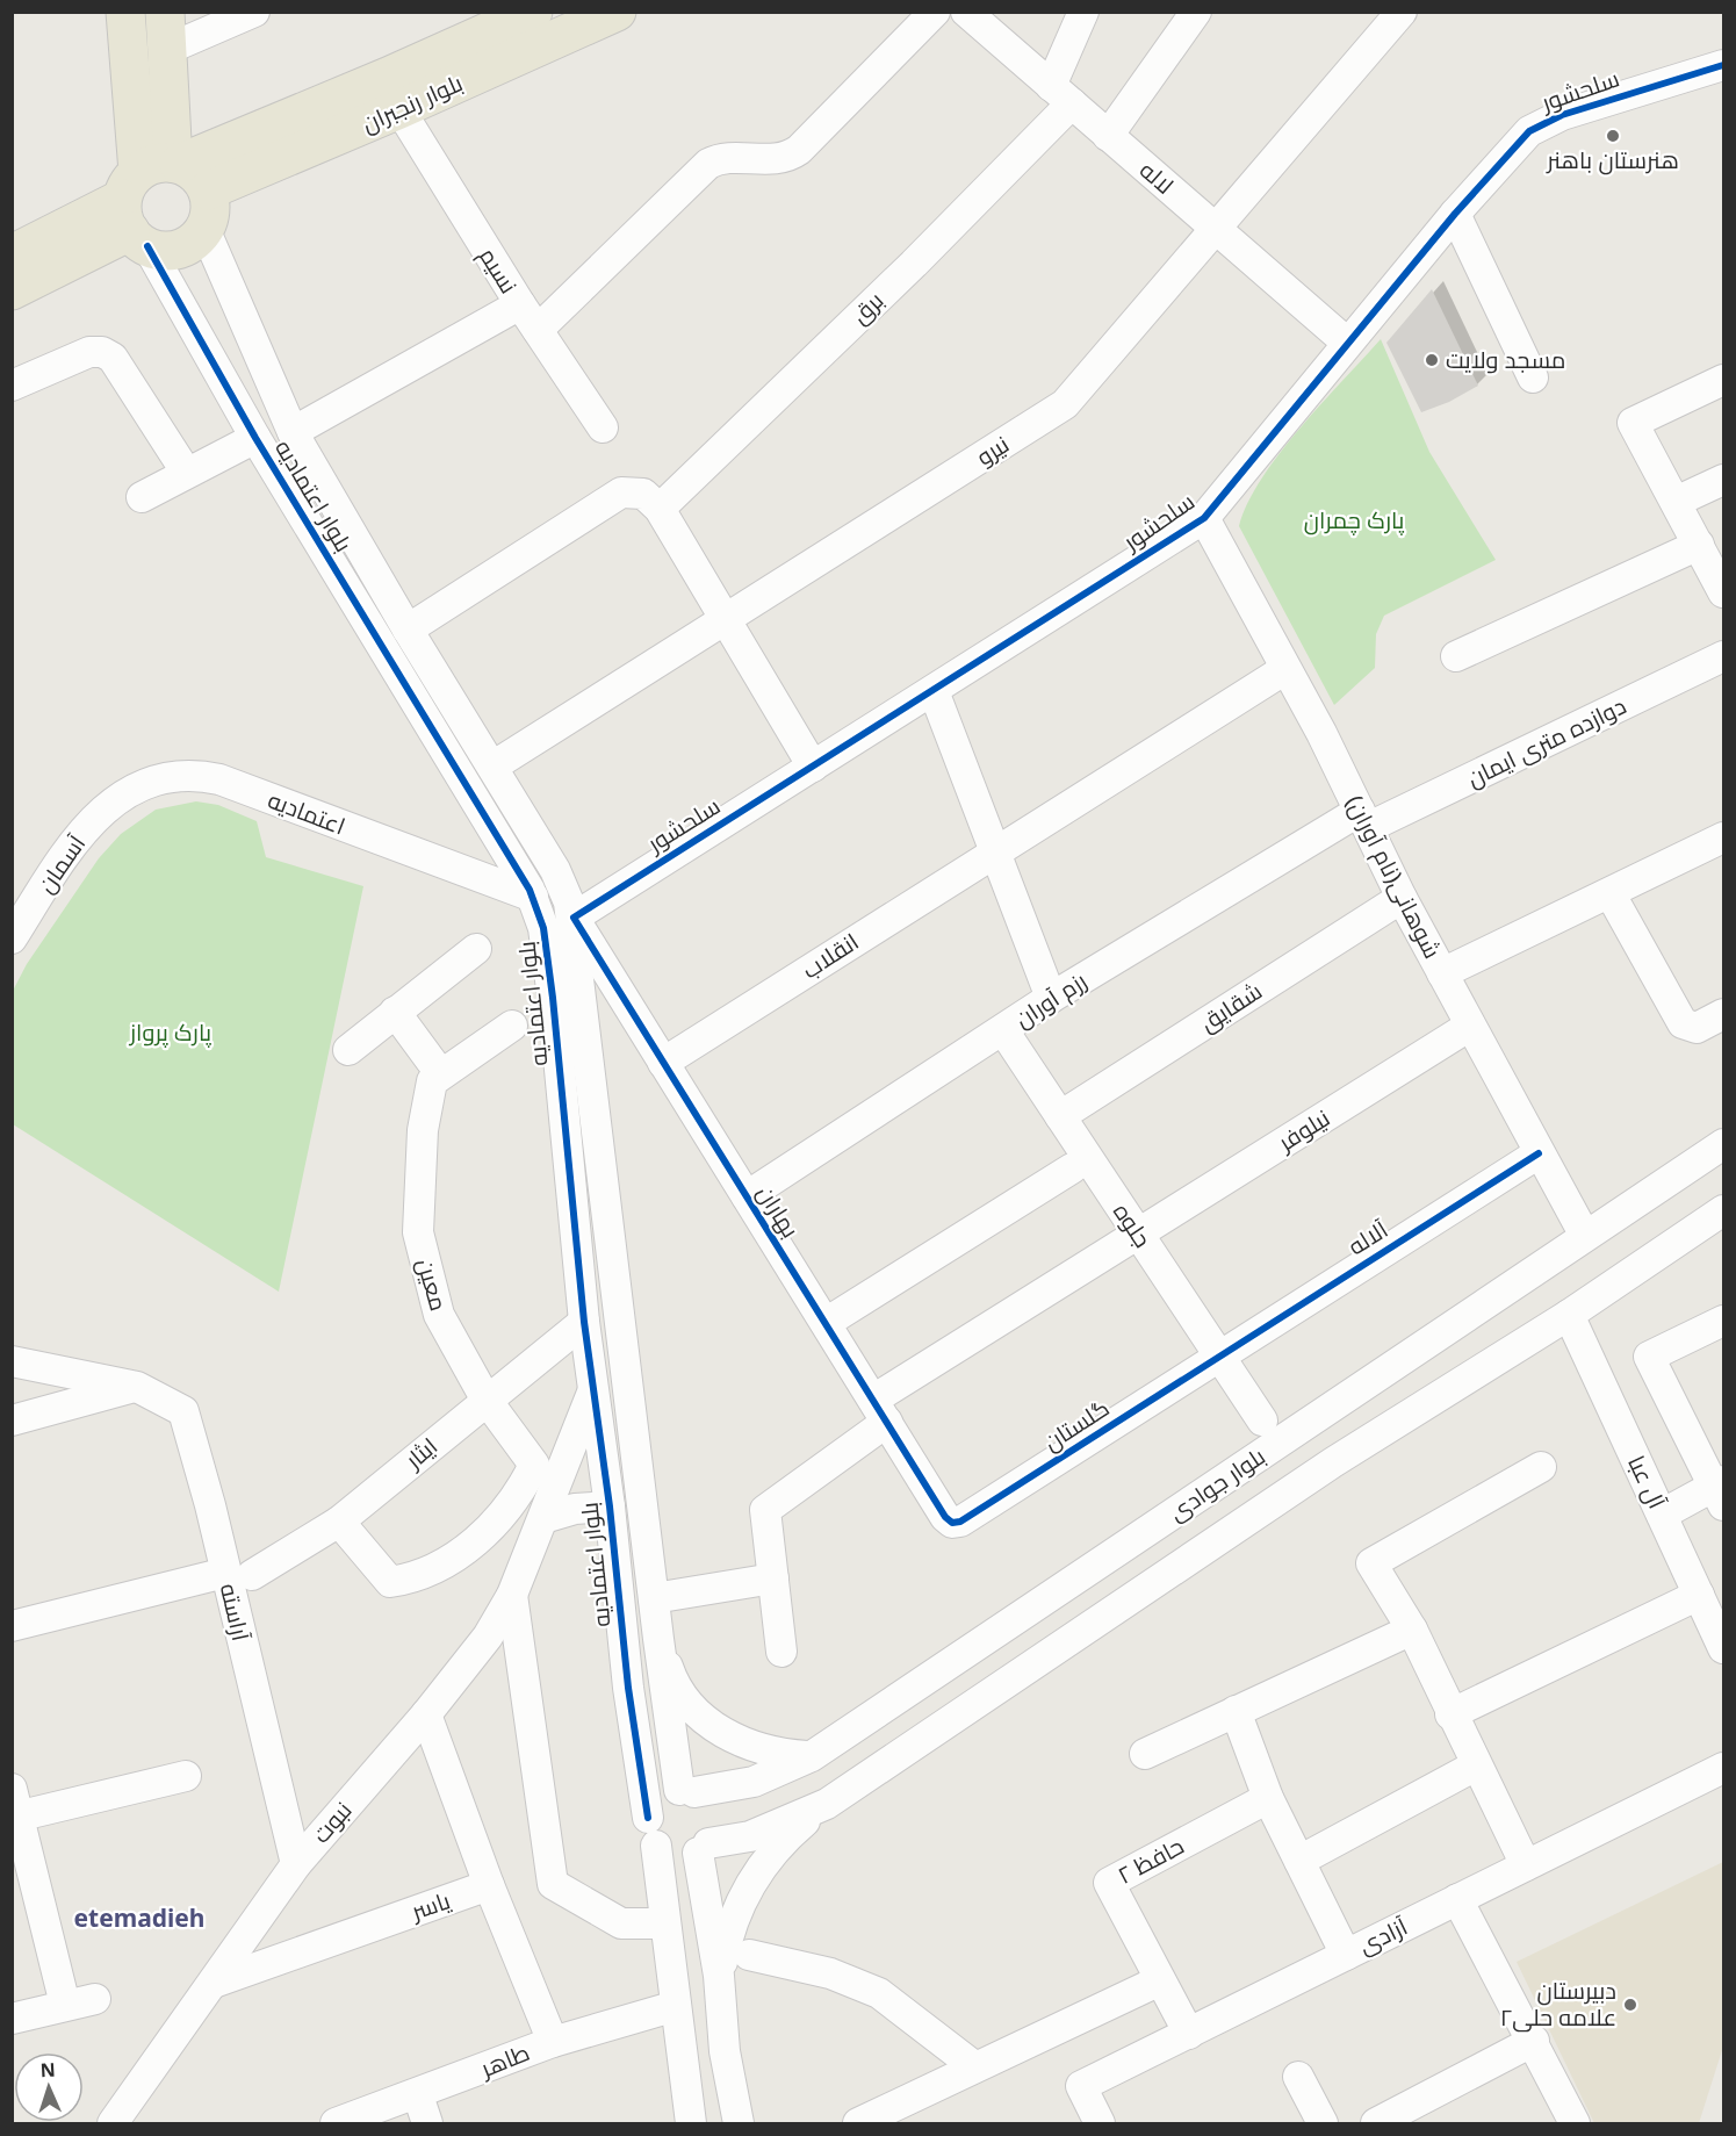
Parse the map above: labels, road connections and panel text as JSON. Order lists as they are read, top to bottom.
{
  "streets": {
    "main road": ["بلوار رنجبران"],
    "street": [
      "سلحشور",
      "لاله",
      "نسیم",
      "برق",
      "نیرو",
      "بلوار اعتمادیه",
      "دوازده متری ایمان",
      "اعتمادیه",
      "آسمان",
      "شوهانی(نام آوران)",
      "انقلاب",
      "رزم آوران",
      "شقایق",
      "نیلوفر",
      "بهاران",
      "جلوه",
      "آلاله",
      "معین",
      "گلستان",
      "ایثار",
      "آل عبا",
      "بلوار جوادی",
      "آراسته",
      "نبوت",
      "حافظ ۲",
      "یاسر",
      "آزادی",
      "طاهر"
    ]
  },
  "crossings": [
    ["سلحشور", "لاله"],
    ["سلحشور", "بلوار اعتمادیه"],
    ["سلحشور", "شوهانی(نام آوران)"],
    ["سلحشور", "بهاران"],
    ["بلوار رنجبران", "نسیم"],
    ["بلوار رنجبران", "بلوار اعتمادیه"],
    ["لاله", "برق"],
    ["لاله", "نیرو"],
    ["نیرو", "بلوار اعتمادیه"],
    ["بلوار اعتمادیه", "اعتمادیه"],
    ["بلوار اعتمادیه", "بهاران"],
    ["بلوار اعتمادیه", "ایثار"],
    ["بلوار اعتمادیه", "بلوار جوادی"],
    ["بلوار اعتمادیه", "نبوت"],
    ["بلوار اعتمادیه", "طاهر"],
    ["دوازده متری ایمان", "شوهانی(نام آوران)"],
    ["دوازده متری ایمان", "رزم آوران"],
    ["اعتمادیه", "آسمان"],
    ["شوهانی(نام آوران)", "انقلاب"],
    ["شوهانی(نام آوران)", "رزم آوران"],
    ["شوهانی(نام آوران)", "شقایق"],
    ["شوهانی(نام آوران)", "نیلوفر"],
    ["شوهانی(نام آوران)", "آلاله"],
    ["شوهانی(نام آوران)", "بلوار جوادی"],
    ["انقلاب", "بهاران"],
    ["رزم آوران", "بهاران"],
    ["رزم آوران", "جلوه"],
    ["شقایق", "جلوه"],
    ["نیلوفر", "بهاران"],
    ["نیلوفر", "جلوه"],
    ["بهاران", "گلستان"],
    ["جلوه", "آلاله"],
    ["جلوه", "گلستان"],
    ["آلاله", "گلستان"],
    ["معین", "ایثار"],
    ["معین", "نبوت"],
    ["ایثار", "آراسته"],
    ["آل عبا", "بلوار جوادی"],
    ["آراسته", "نبوت"],
    ["نبوت", "یاسر"],
    ["حافظ ۲", "آزادی"]
  ],
  "districts": ["etemadieh"],
  "parks": ["پارک چمران", "پارک پرواز"],
  "places": ["هنرستان باهنر", "مسجد ولایت", "دبیرستان علامه حلی۲"],
  "north": "top"
}
